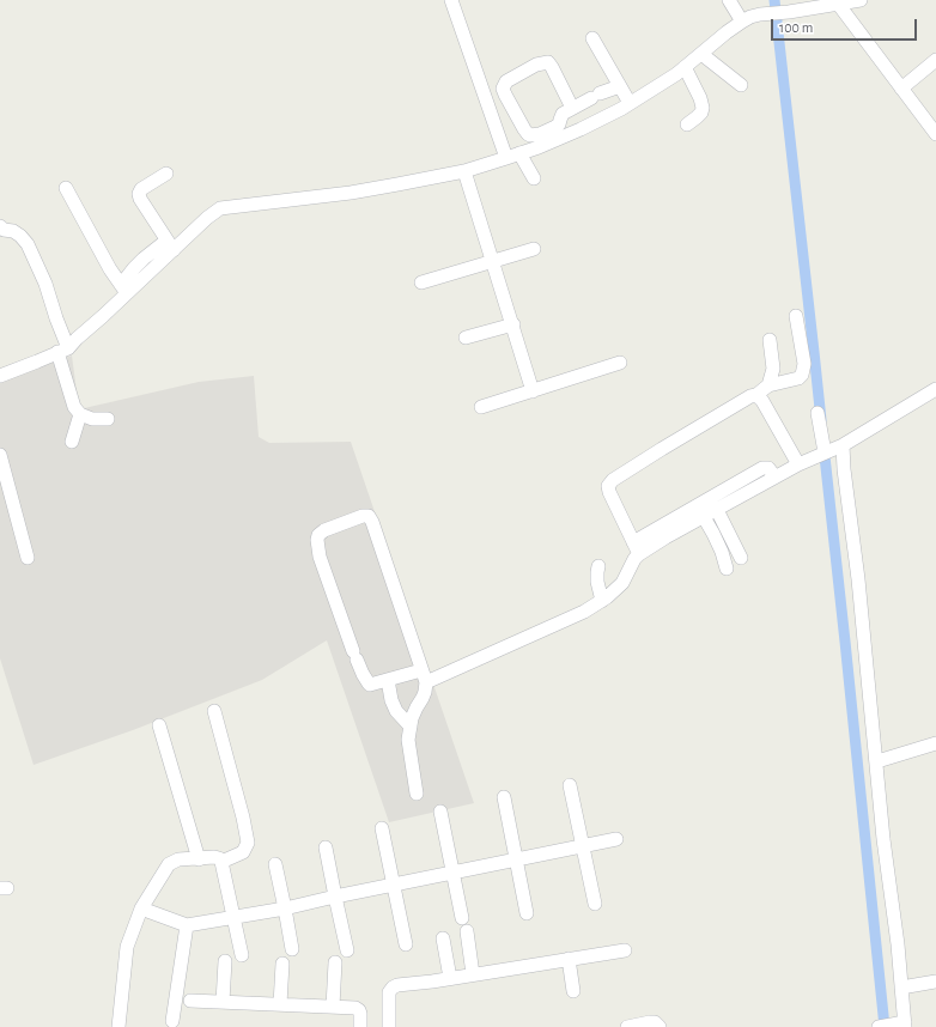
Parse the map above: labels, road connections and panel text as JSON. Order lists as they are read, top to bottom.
{
  "scale_bar": "100 m"
}
